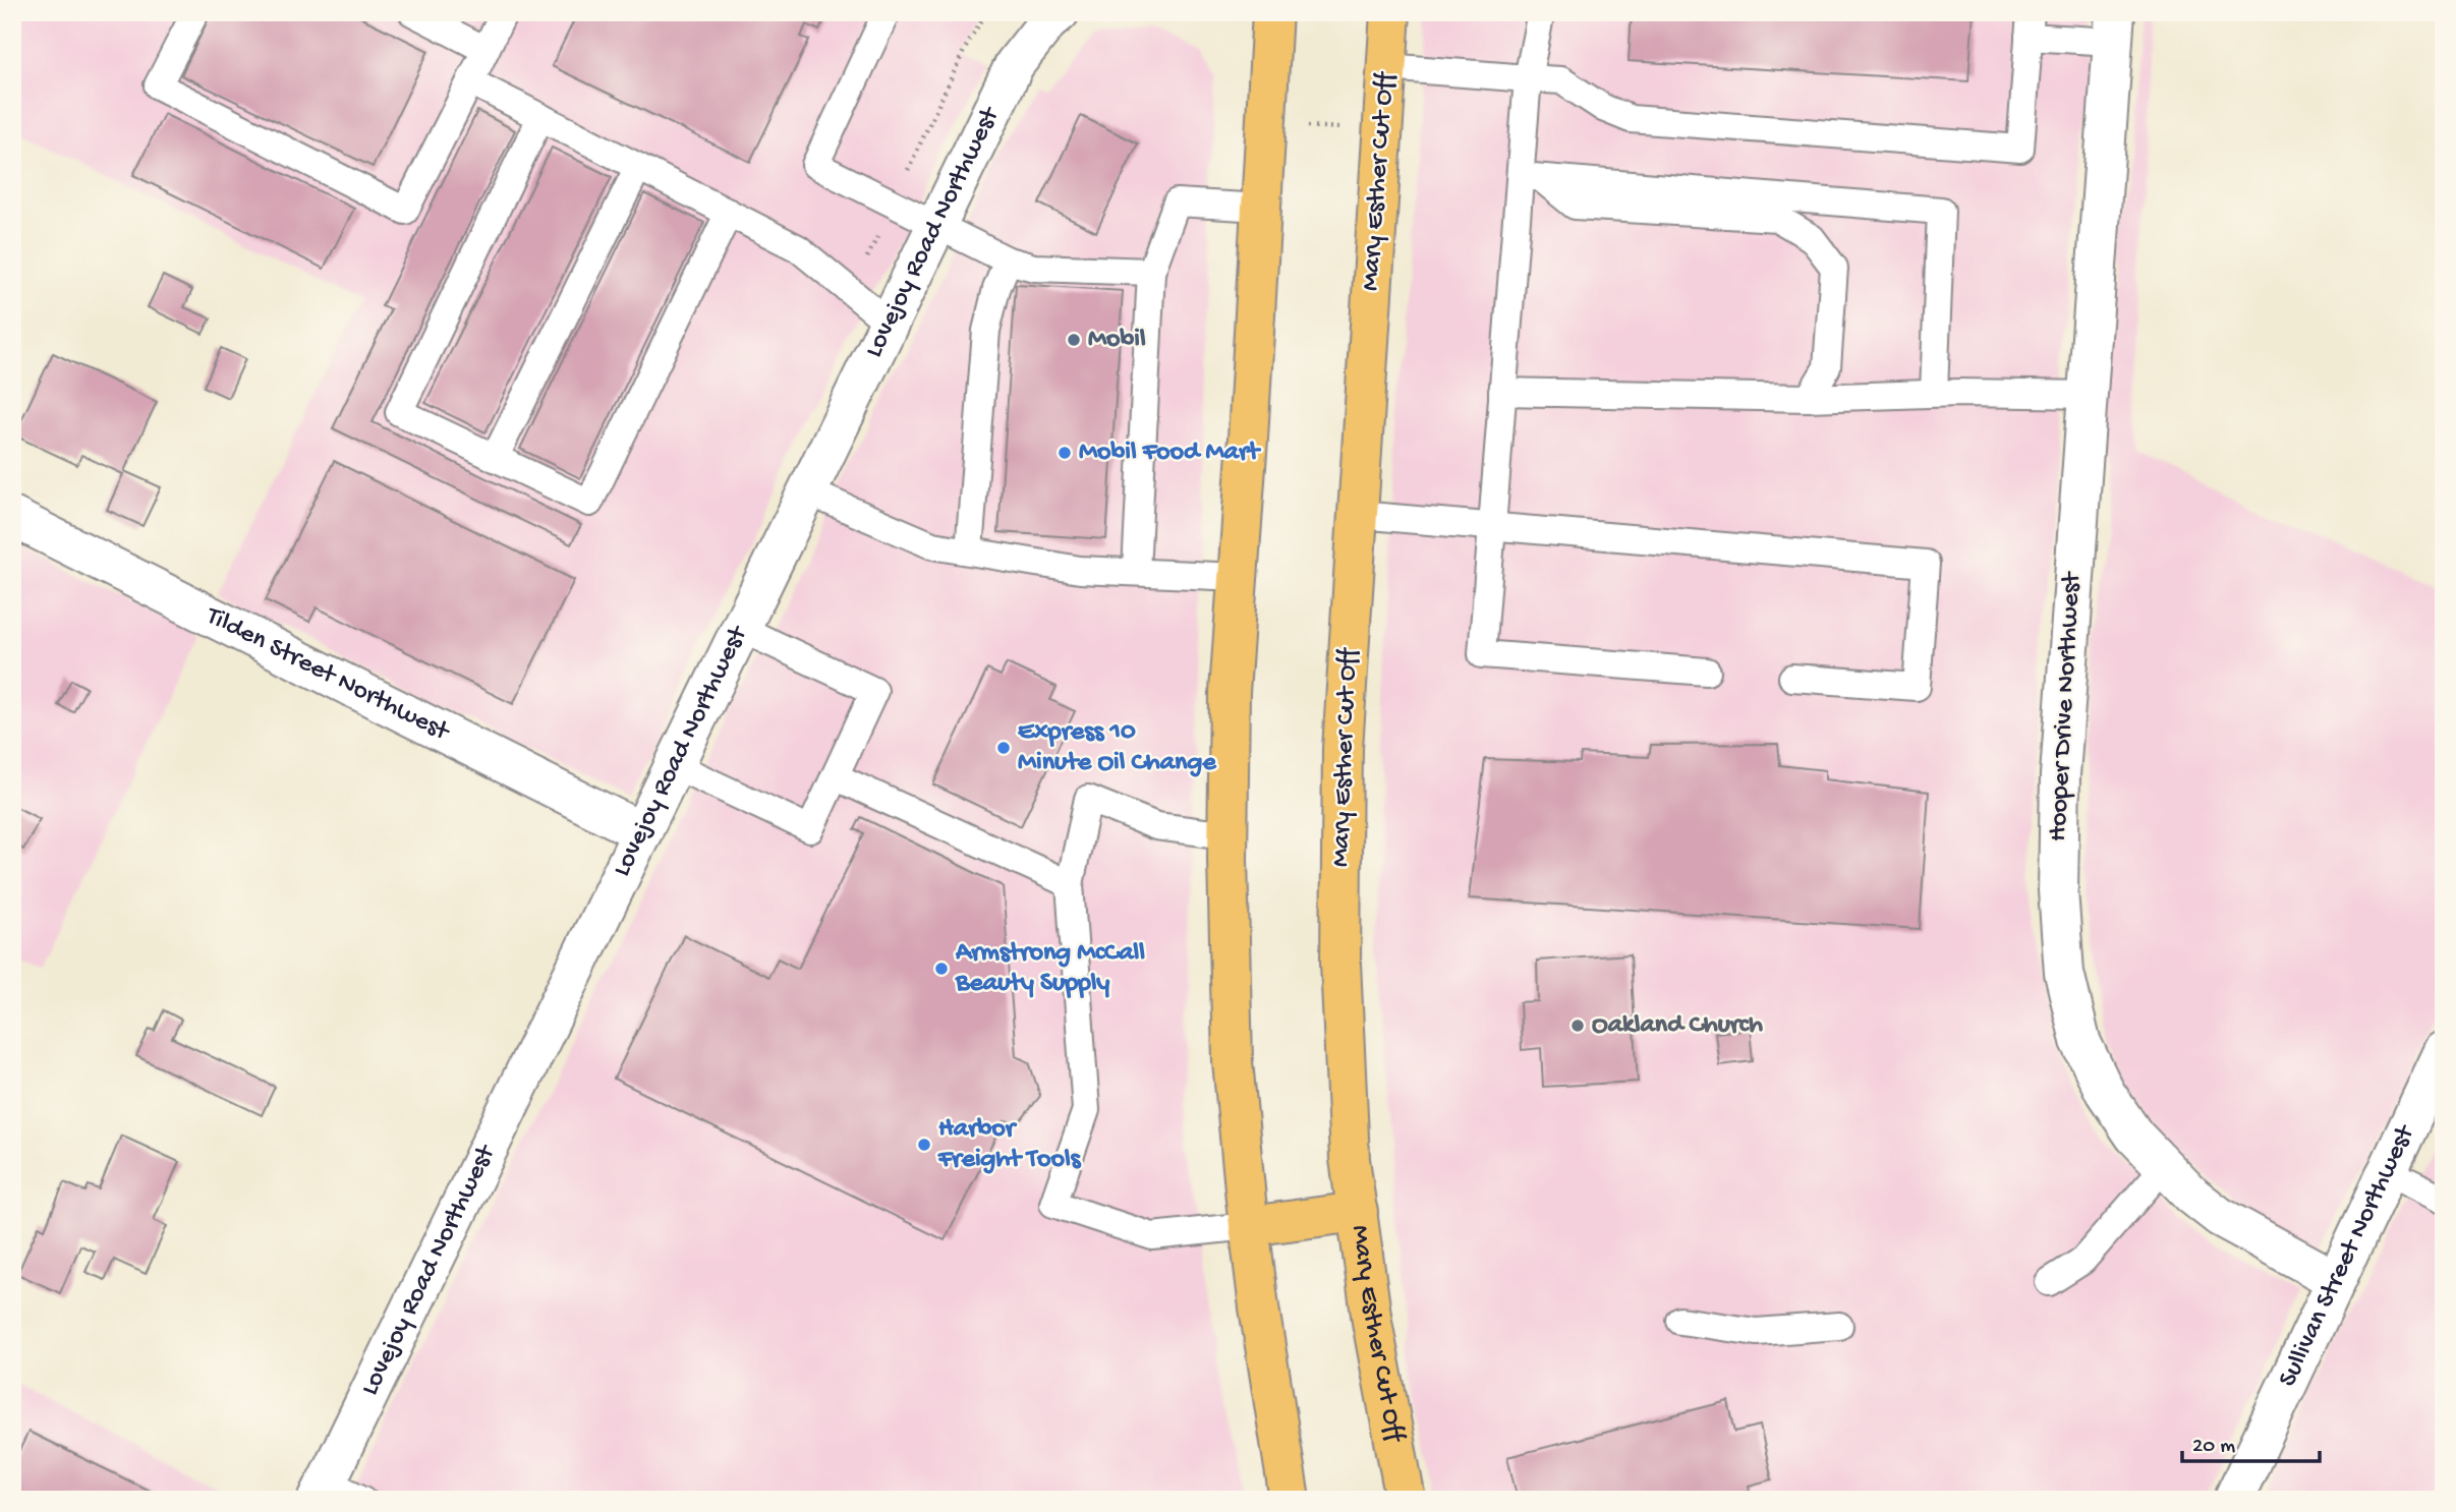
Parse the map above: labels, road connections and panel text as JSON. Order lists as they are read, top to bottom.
{
  "streets": {
    "main road": ["Mary Esther Cut Off"],
    "street": [
      "Lovejoy Road Northwest",
      "Tilden Street Northwest",
      "Hooper Drive Northwest",
      "Sullivan Street Northwest"
    ]
  },
  "crossings": [
    ["Lovejoy Road Northwest", "Tilden Street Northwest"],
    ["Hooper Drive Northwest", "Sullivan Street Northwest"]
  ],
  "places": [
    "Mobil",
    "Mobil Food Mart",
    "Express 10 Minute Oil Change",
    "Armstrong McCall Beauty Supply",
    "Oakland Church",
    "Harbor Freight Tools"
  ],
  "scale_bar": "20 m"
}
